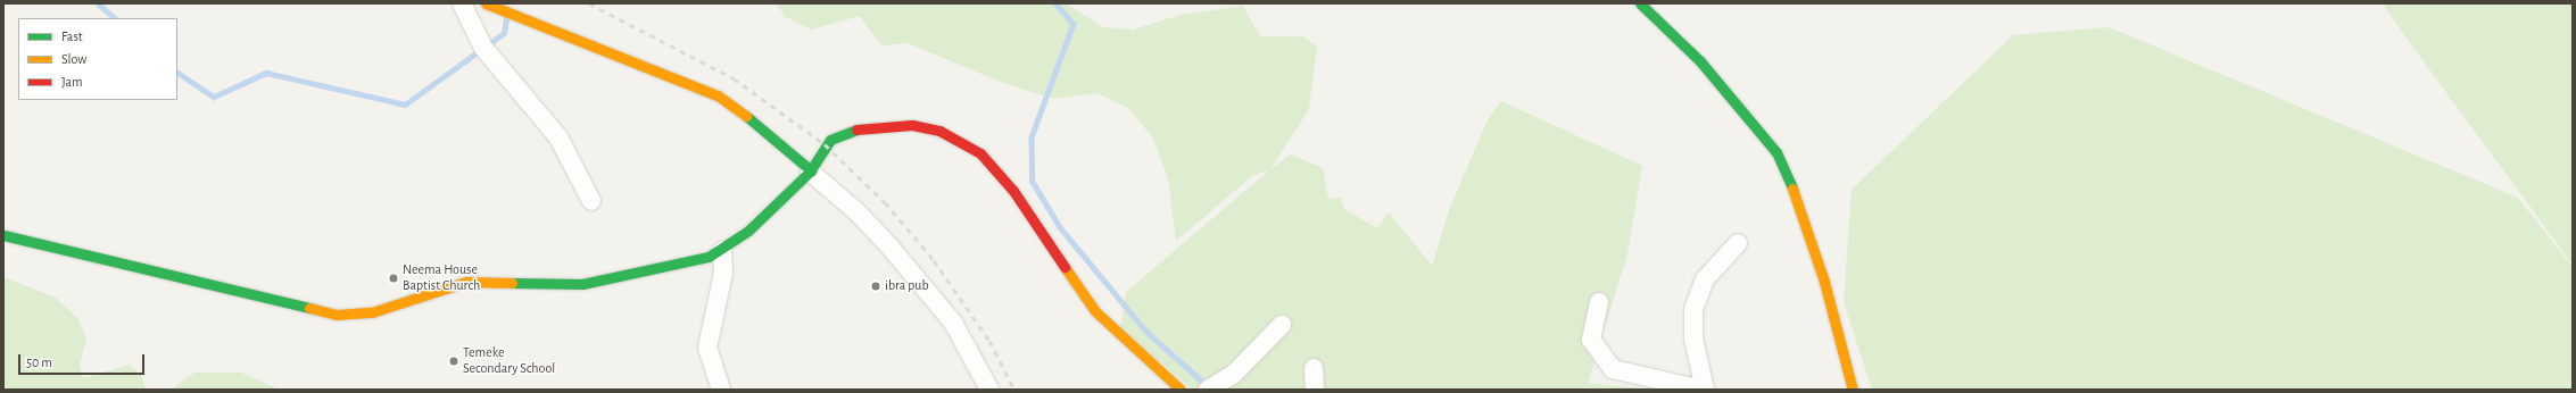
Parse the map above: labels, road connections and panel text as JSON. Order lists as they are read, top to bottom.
{
  "places": ["Neema House Baptist Church", "ibra pub", "Temeke Secondary School"],
  "legend": ["Fast", "Slow", "Jam"],
  "scale_bar": "50 m"
}
